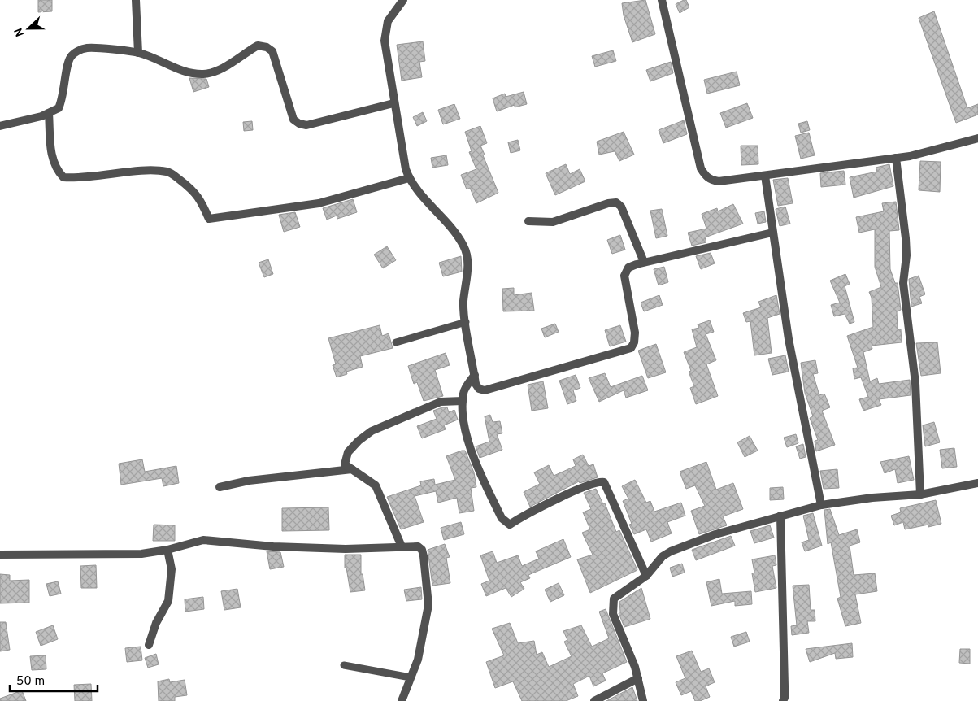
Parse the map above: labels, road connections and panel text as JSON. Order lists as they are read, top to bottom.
{
  "scale_bar": "50 m",
  "north": "left"
}
